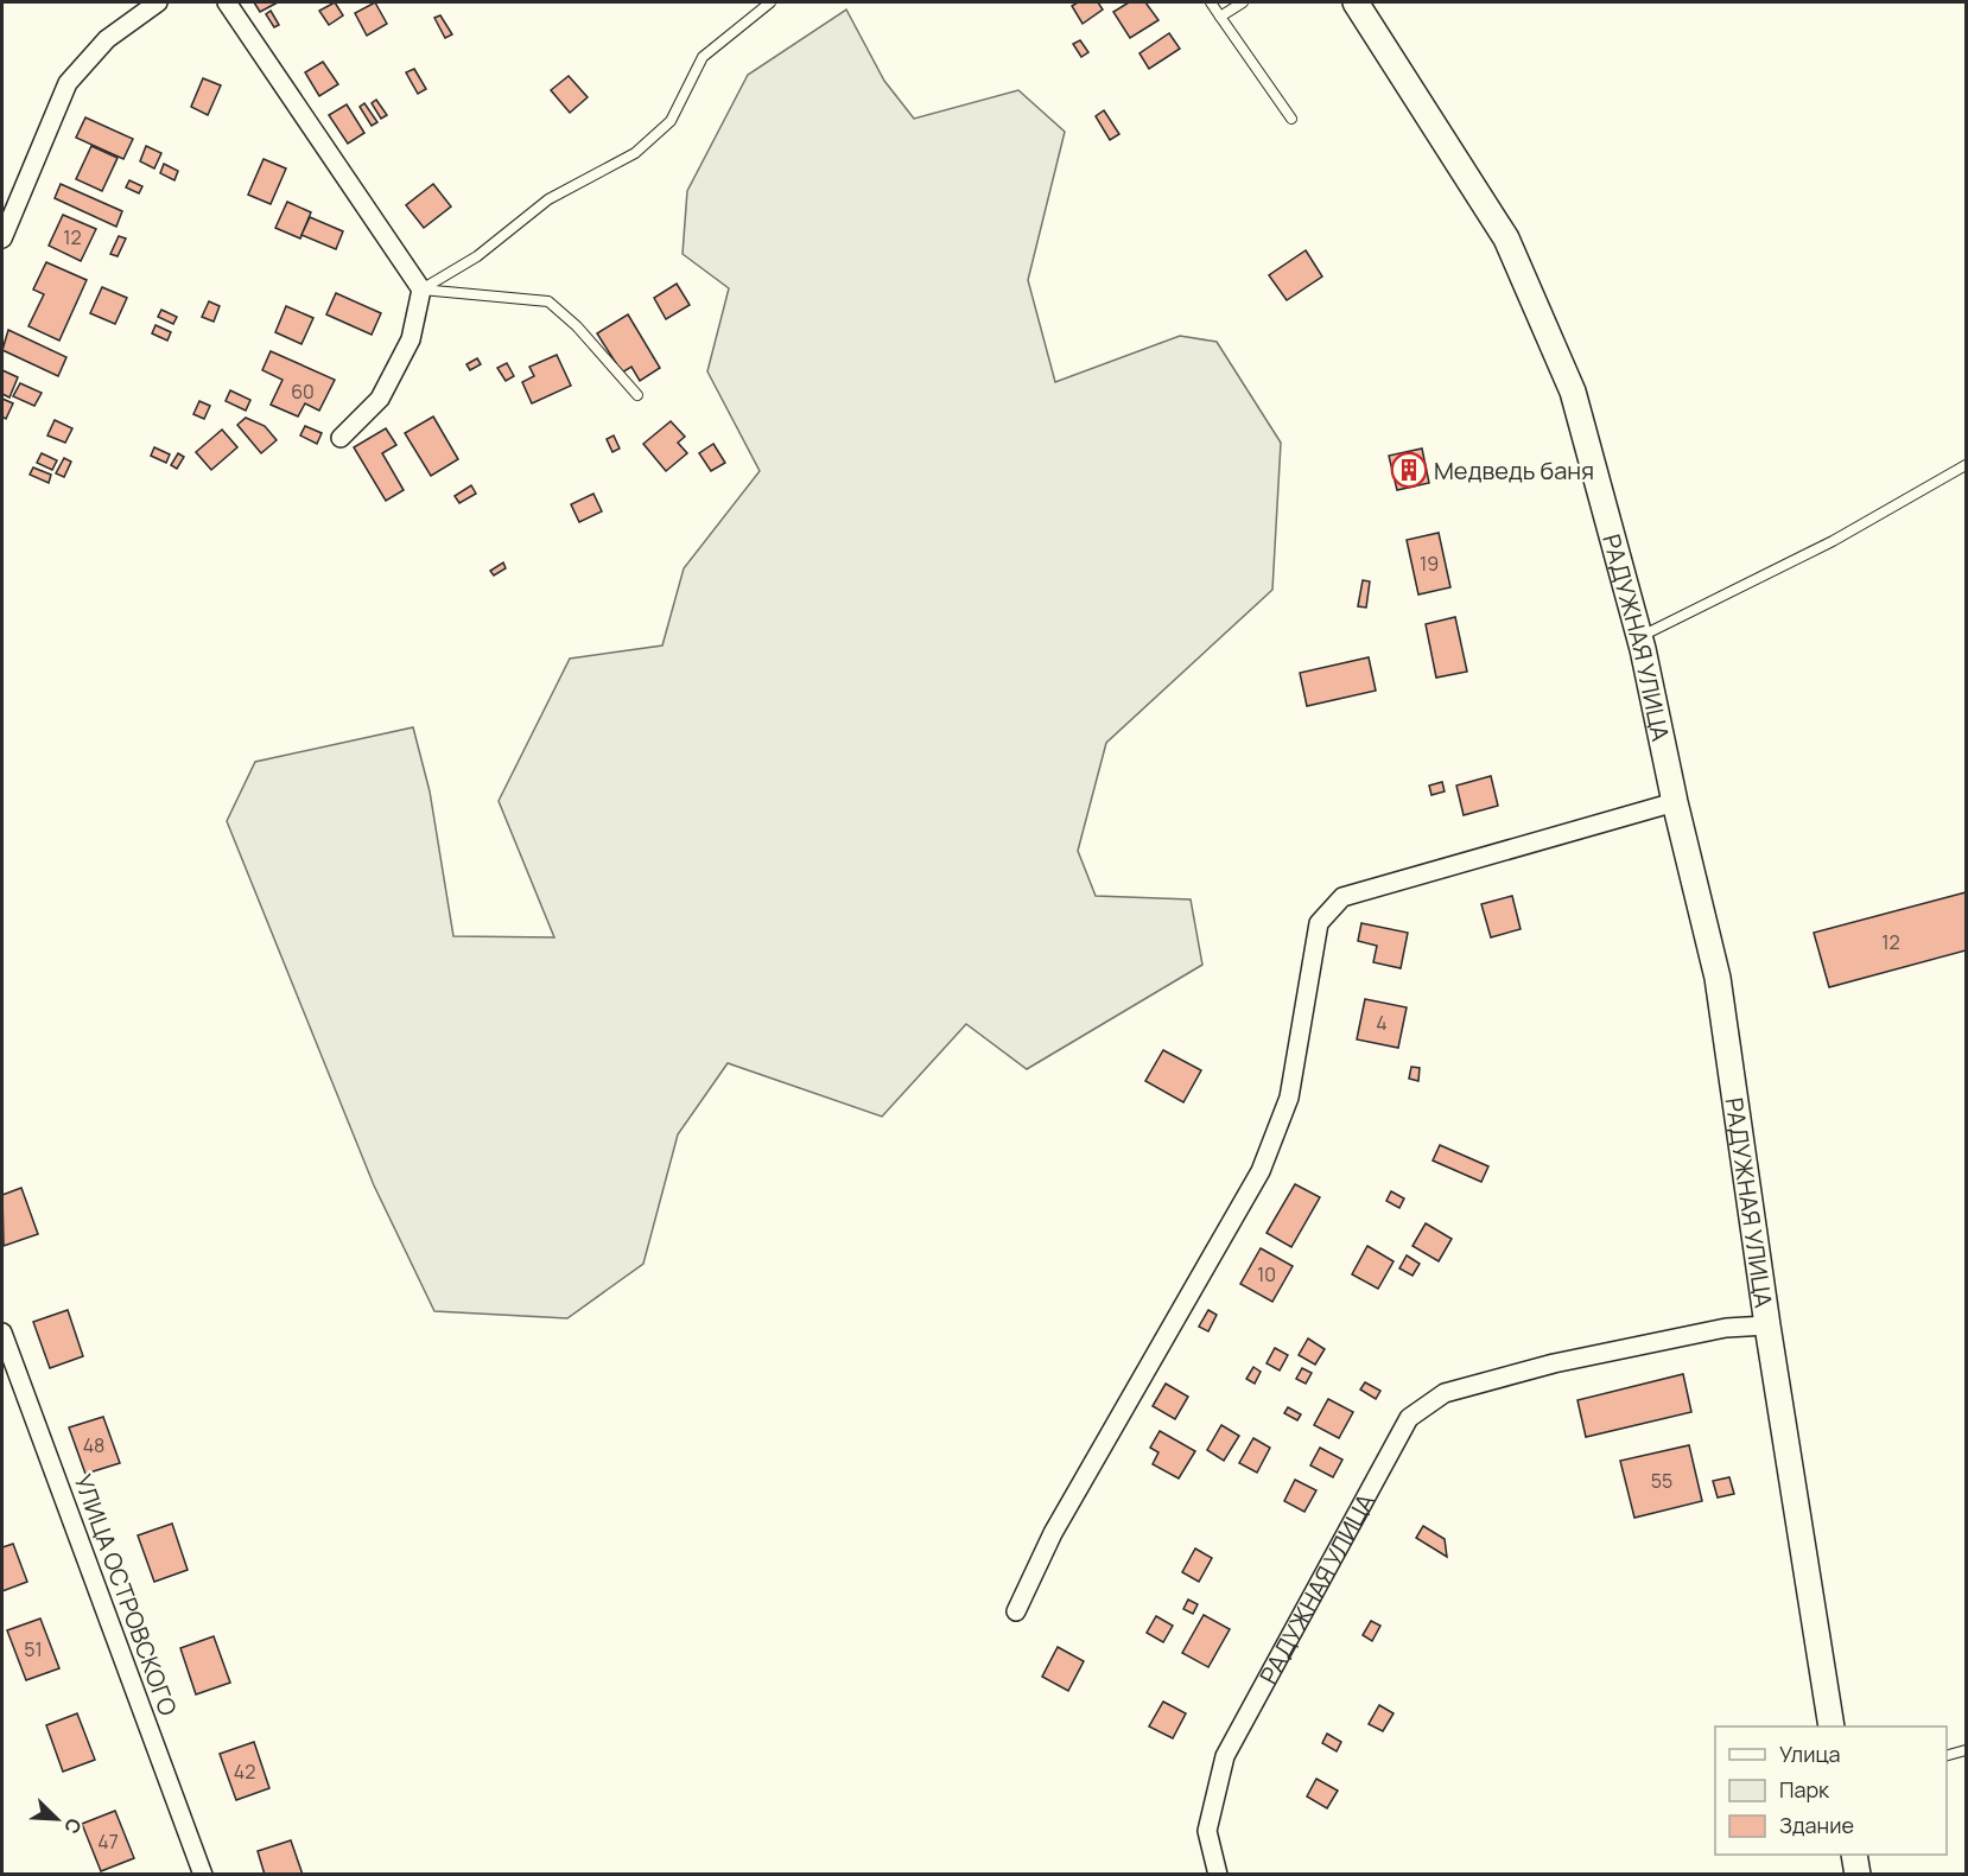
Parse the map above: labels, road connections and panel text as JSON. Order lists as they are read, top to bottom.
{
  "streets": {
    "street": ["РАДУЖНАЯ УЛИЦА", "УЛИЦА ОСТРОВСКОГО"]
  },
  "places": {
    "building": ["Медведь баня"]
  },
  "house_numbers": [
    "12",
    "60",
    "19",
    "12",
    "4",
    "10",
    "48",
    "55",
    "51",
    "42",
    "47"
  ],
  "legend": ["Улица", "Парк", "Здание"],
  "north": "bottom right"
}
